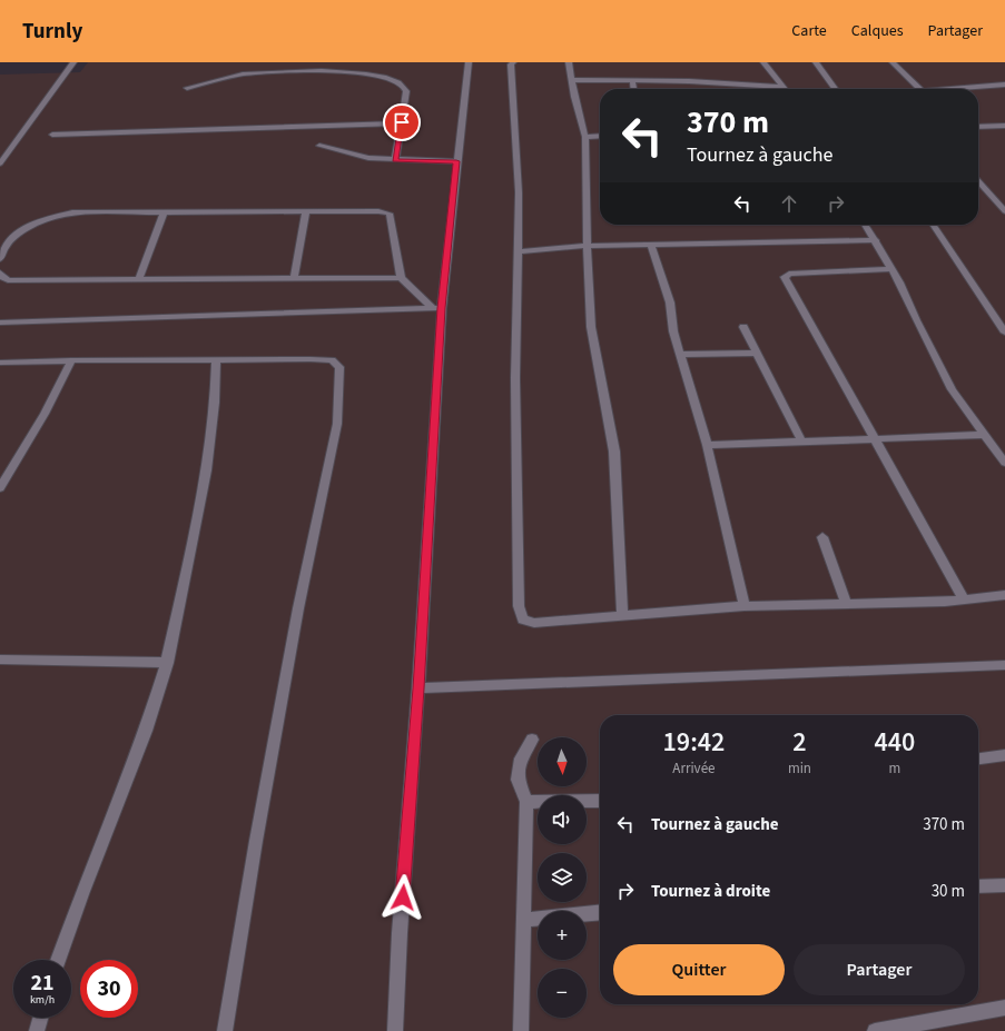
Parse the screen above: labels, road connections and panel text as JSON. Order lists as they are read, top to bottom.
{
  "north": "bottom",
  "page": {
    "header": "Turnly",
    "nav": ["Carte", "Calques", "Partager"],
    "turn": ["370 m", "Tournez à gauche"],
    "eta": [
      "19:42",
      "Arrivée",
      "2",
      "min",
      "440",
      "m"
    ],
    "map_buttons": ["+", "−"],
    "list": [
      {
        "name": "Tournez à gauche",
        "value": "370 m"
      },
      {
        "name": "Tournez à droite",
        "value": "30 m"
      }
    ],
    "buttons": ["Quitter", "Partager"],
    "speed": "21 km/h",
    "limit": "30"
  }
}
